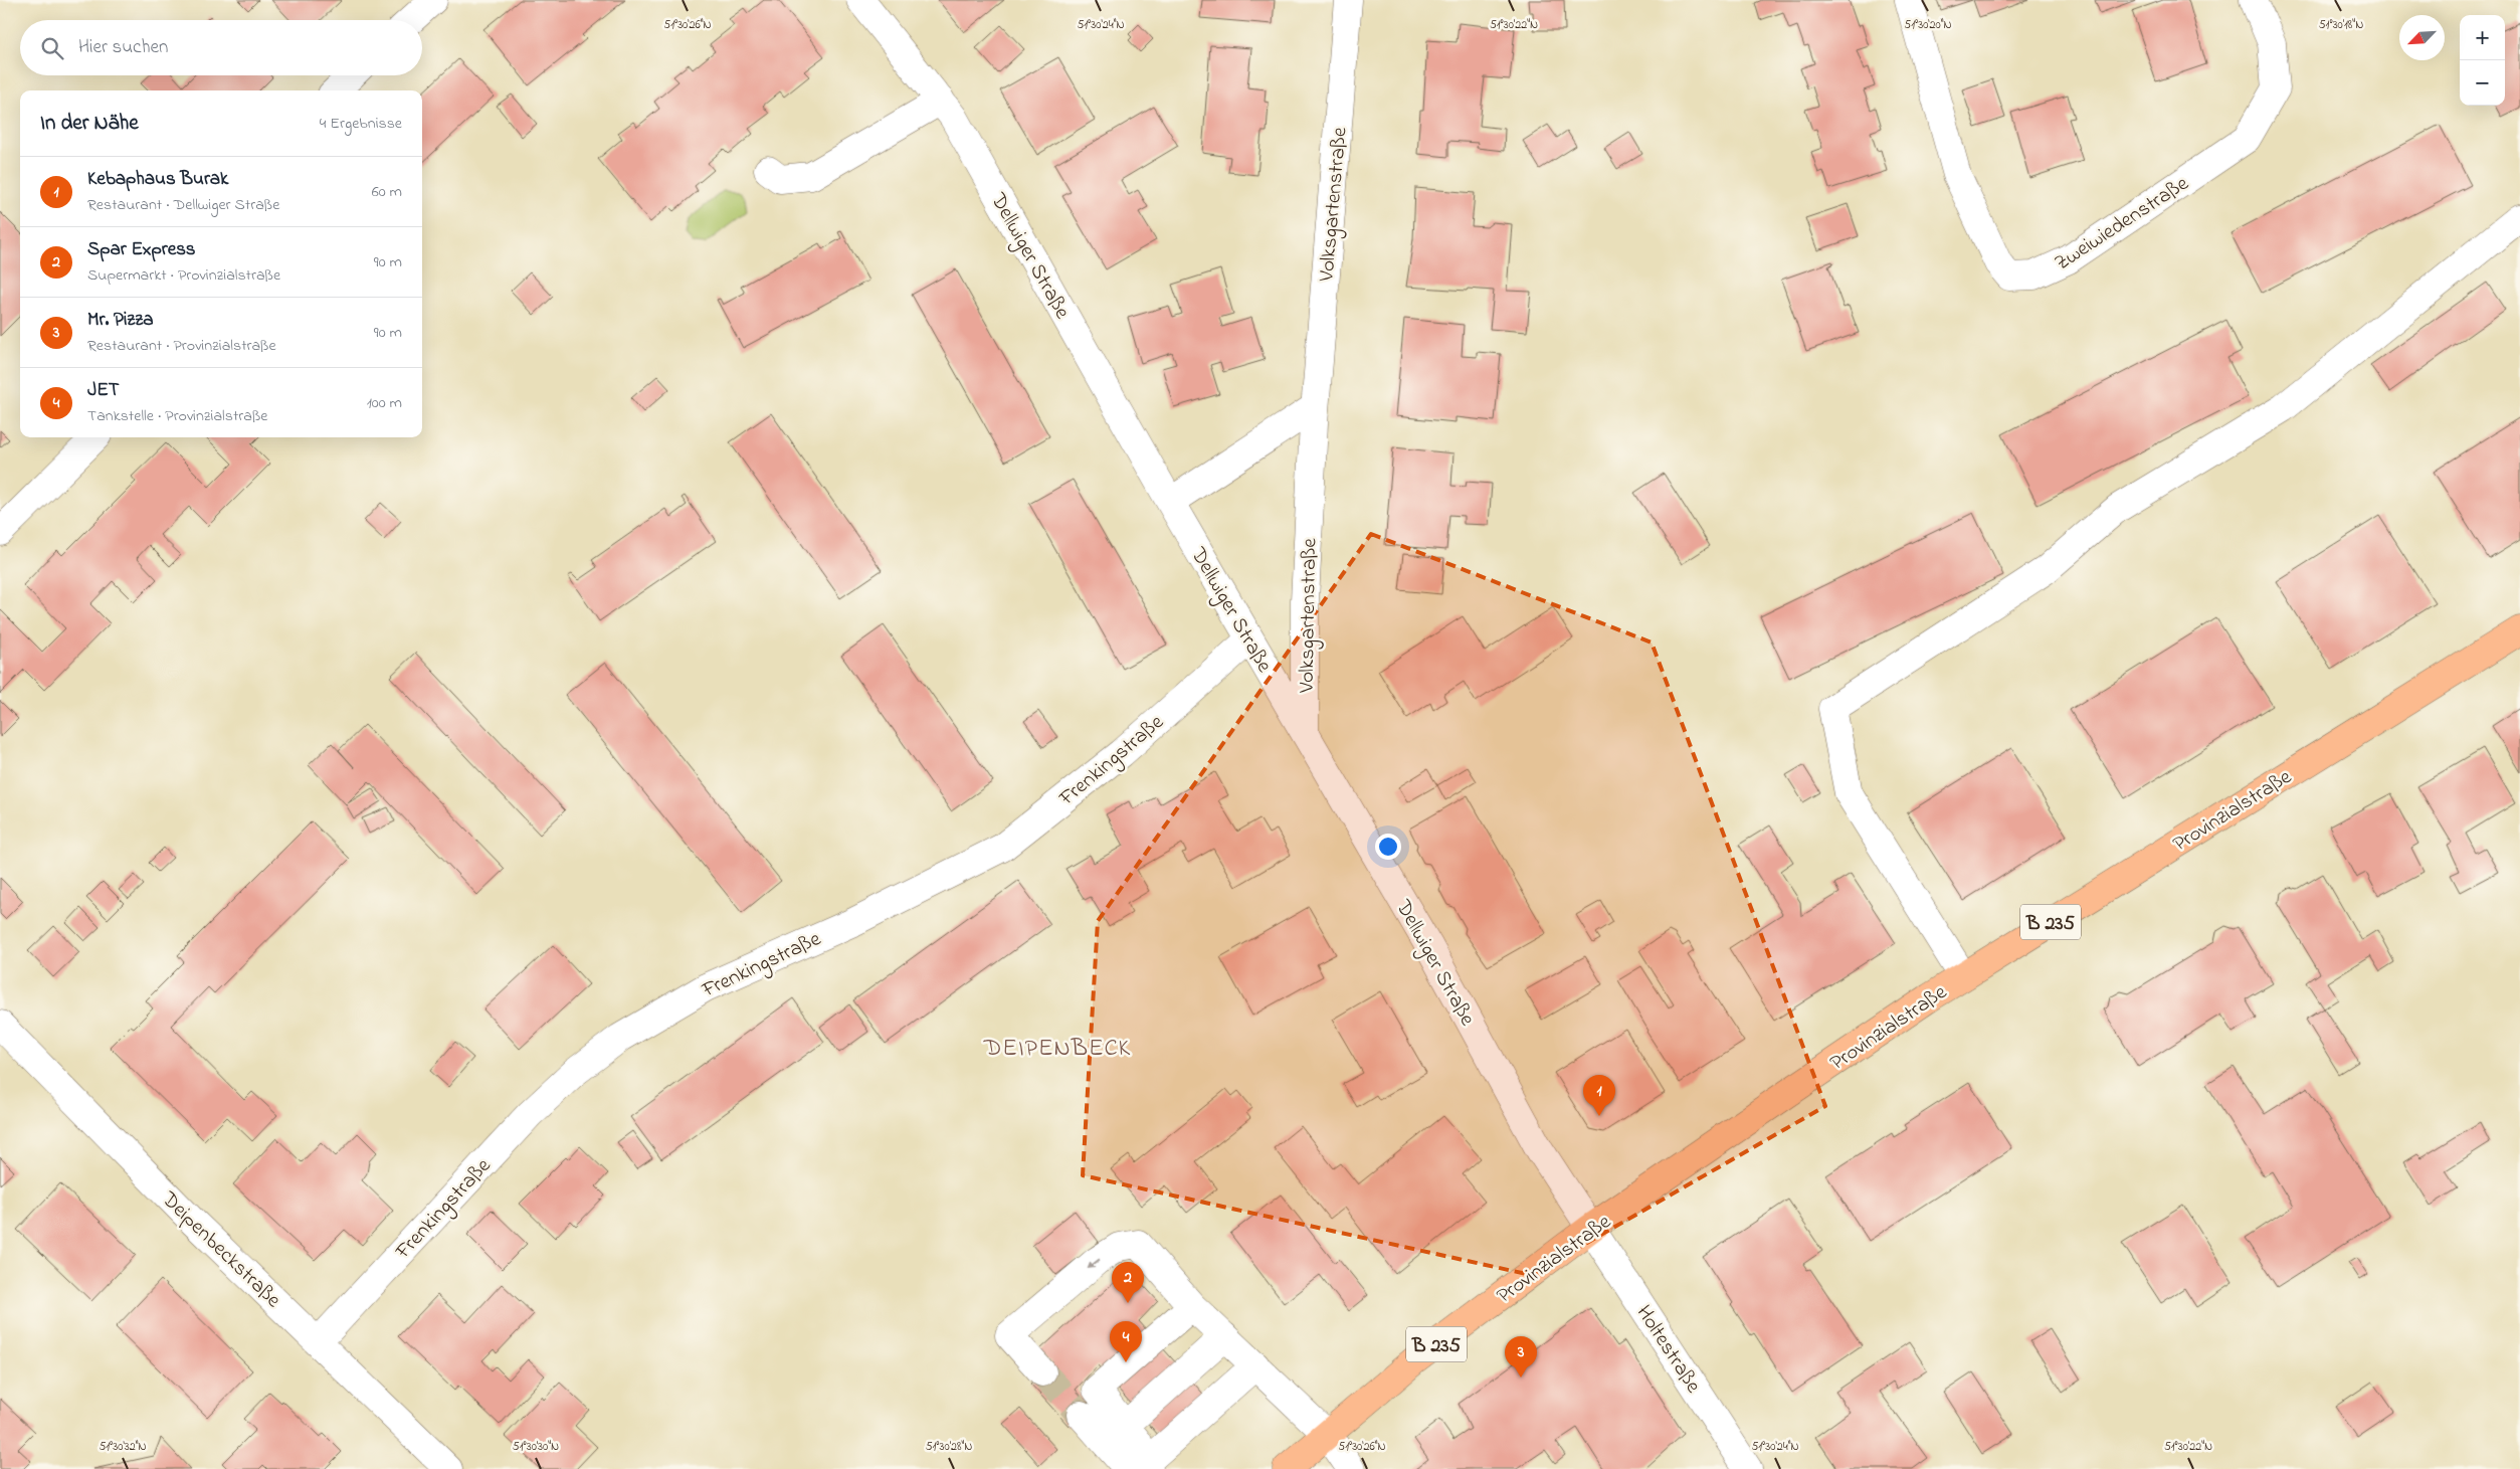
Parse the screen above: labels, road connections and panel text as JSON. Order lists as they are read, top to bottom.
{
  "streets": {
    "main road": ["Provinzialstraße", "B 235"],
    "street": [
      "Volksgartenstraße",
      "Zweiwiedenstraße",
      "Dellwiger Straße",
      "Frenkingstraße",
      "Deipenbeckstraße",
      "Holtestraße"
    ]
  },
  "crossings": [
    ["Volksgartenstraße", "Dellwiger Straße"],
    ["Dellwiger Straße", "Frenkingstraße"],
    ["Dellwiger Straße", "Provinzialstraße"],
    ["Dellwiger Straße", "Holtestraße"],
    ["Frenkingstraße", "Deipenbeckstraße"],
    ["Provinzialstraße", "Holtestraße"]
  ],
  "districts": ["DEIPENBECK"],
  "north": "bottom left",
  "page": {
    "map_buttons": ["+", "−"],
    "search": "Hier suchen",
    "heading": ["In der Nähe", "4 Ergebnisse"],
    "list": [
      {
        "mark": "1",
        "name": "Kebaphaus Burak",
        "note": "Restaurant · Dellwiger Straße",
        "value": "60 m"
      },
      {
        "mark": "2",
        "name": "Spar Express",
        "note": "Supermarkt · Provinzialstraße",
        "value": "90 m"
      },
      {
        "mark": "3",
        "name": "Mr. Pizza",
        "note": "Restaurant · Provinzialstraße",
        "value": "90 m"
      },
      {
        "mark": "4",
        "name": "JET",
        "note": "Tankstelle · Provinzialstraße",
        "value": "100 m"
      }
    ],
    "pins": [
      "1",
      "2",
      "4",
      "3"
    ]
  },
  "coordinates": [
    "51°30'26\"N",
    "51°30'24\"N",
    "51°30'18\"N",
    "51°30'22\"N",
    "51°30'20\"N",
    "51°30'32\"N",
    "51°30'30\"N",
    "51°30'28\"N"
  ]
}
